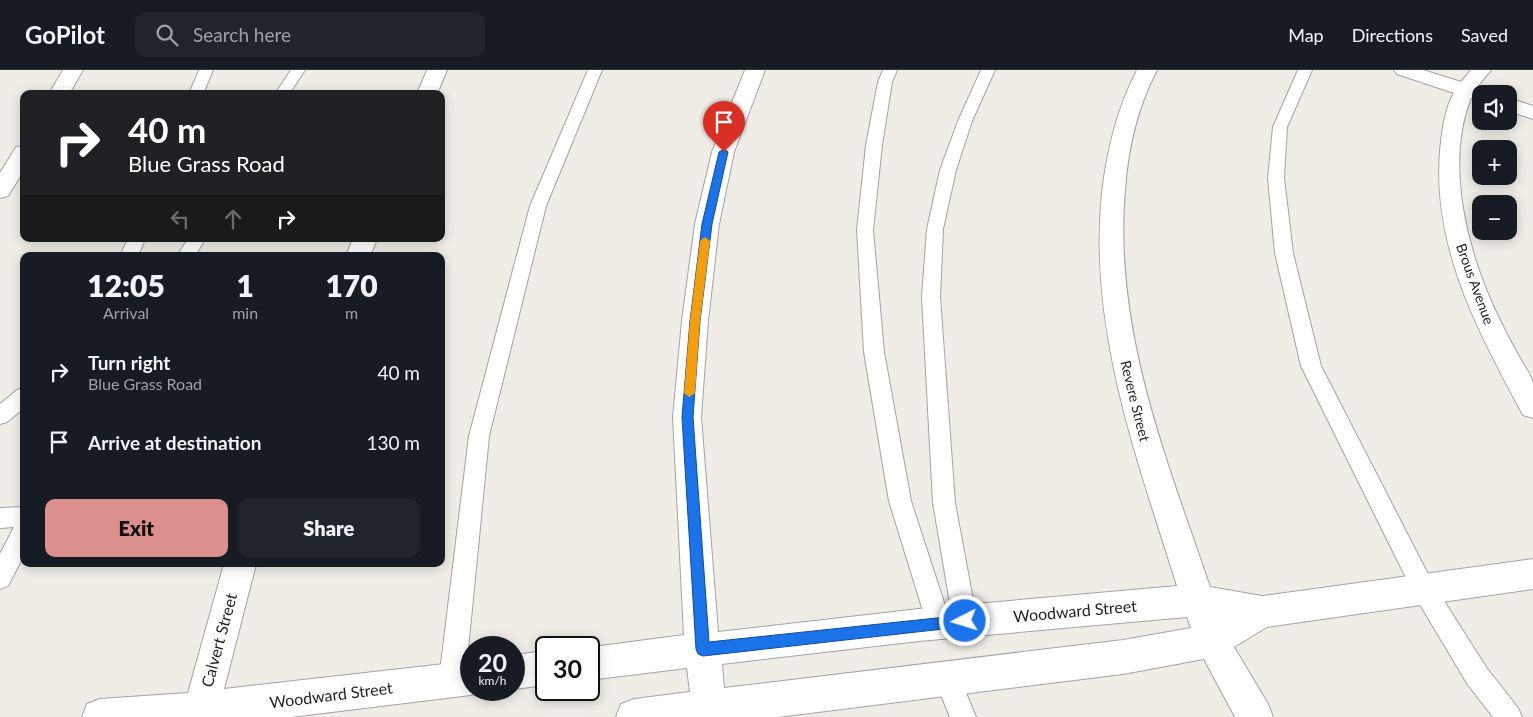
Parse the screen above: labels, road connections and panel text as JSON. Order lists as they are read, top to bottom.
{
  "streets": {
    "street": [
      "Brous Avenue",
      "Revere Street",
      "Woodward Street",
      "Calvert Street"
    ]
  },
  "crossings": [
    ["Revere Street", "Woodward Street"],
    ["Woodward Street", "Calvert Street"]
  ],
  "page": {
    "header": "GoPilot",
    "search": "Search here",
    "nav": ["Map", "Directions", "Saved"],
    "map_buttons": ["+", "−"],
    "turn": ["40 m", "Blue Grass Road"],
    "eta": [
      "12:05",
      "Arrival",
      "1",
      "min",
      "170",
      "m"
    ],
    "list": [
      {
        "name": "Turn right",
        "note": "Blue Grass Road",
        "value": "40 m"
      },
      {
        "name": "Arrive at destination",
        "value": "130 m"
      }
    ],
    "buttons": ["Exit", "Share"],
    "speed": "20 km/h",
    "limit": "30"
  }
}
